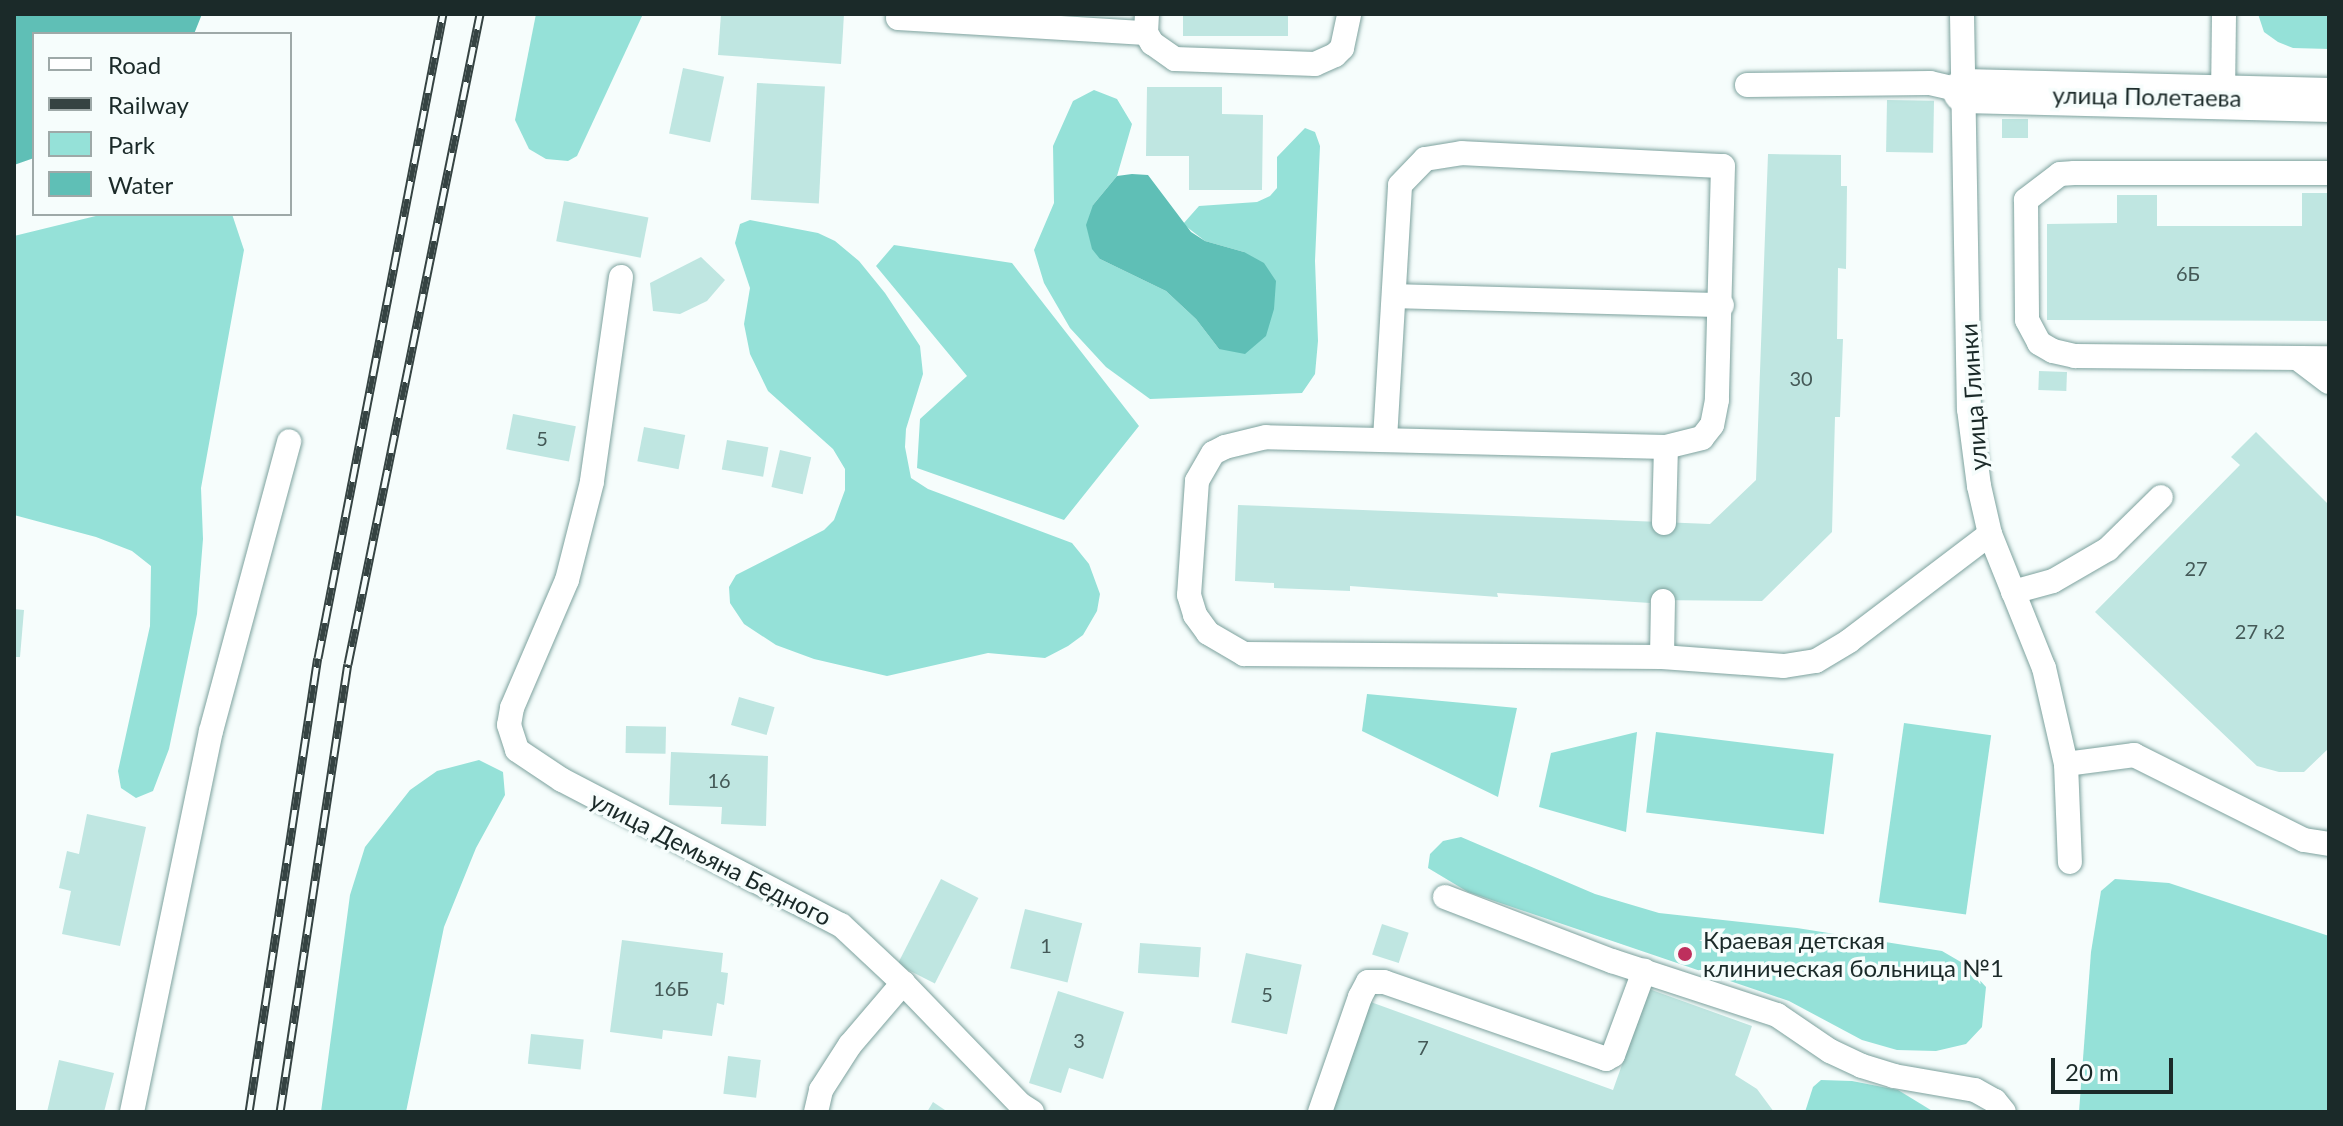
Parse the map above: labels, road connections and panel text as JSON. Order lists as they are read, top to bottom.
{
  "streets": {
    "street": ["улица Полетаева"],
    "lane": ["улица Глинки", "улица Демьяна Бедного"]
  },
  "crossings": [
    ["улица Полетаева", "улица Глинки"]
  ],
  "places": ["Краевая детская клиническая больница №1"],
  "house_numbers": [
    "6Б",
    "30",
    "5",
    "27",
    "27 к2",
    "16",
    "1",
    "16Б",
    "5",
    "3",
    "7"
  ],
  "legend": [
    "Road",
    "Railway",
    "Park",
    "Water"
  ],
  "scale_bar": "20 m"
}
